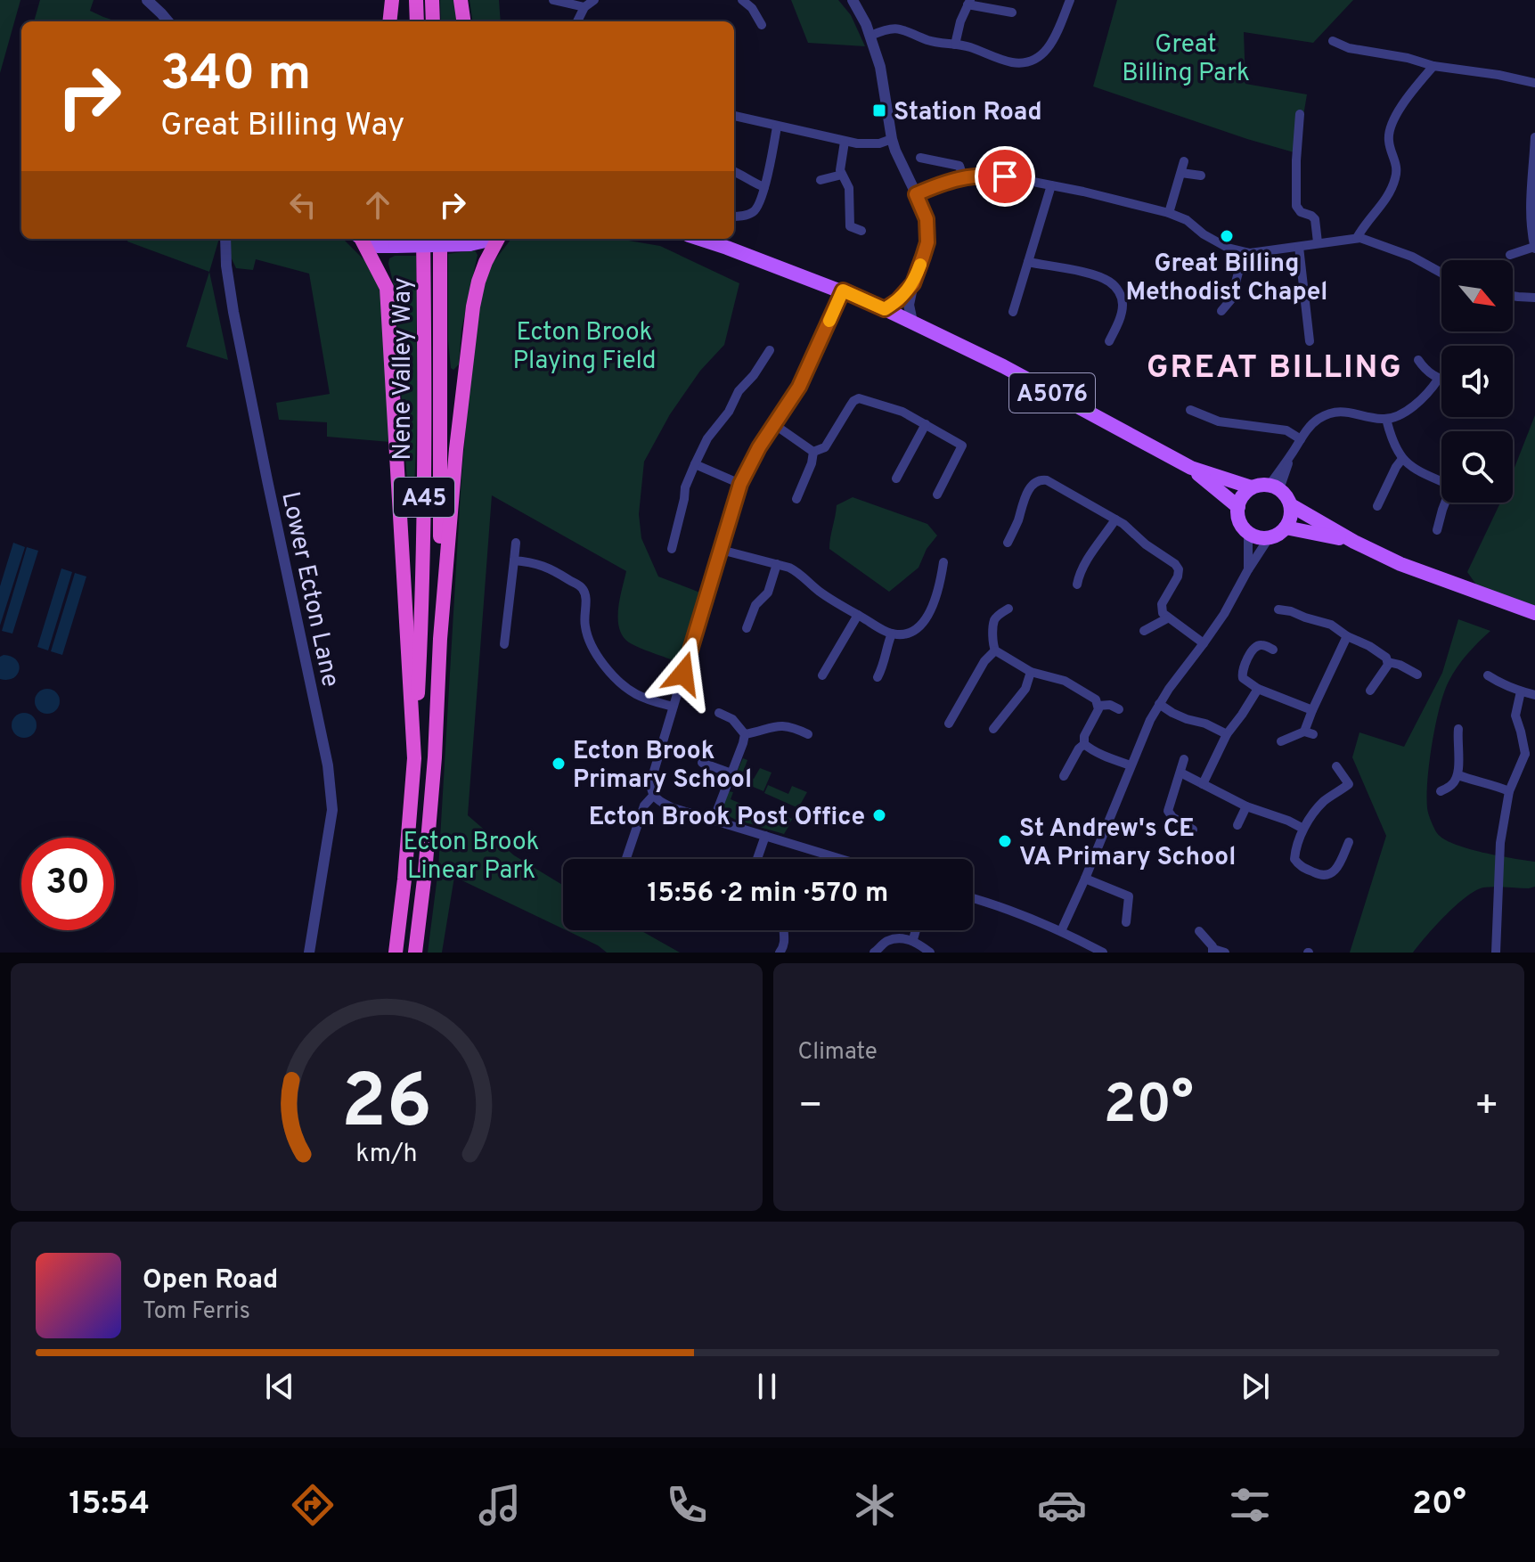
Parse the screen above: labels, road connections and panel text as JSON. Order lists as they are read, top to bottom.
{
  "streets": {
    "highway": ["Nene Valley Way", "A45"],
    "main road": ["A5076"],
    "street": ["Lower Ecton Lane"]
  },
  "crossings": [
    ["Nene Valley Way", "A45"]
  ],
  "districts": ["GREAT BILLING"],
  "parks": ["Great Billing Park", "Ecton Brook Playing Field", "Ecton Brook Linear Park"],
  "places": {
    "transit": ["Station Road"],
    "other": [
      "Great Billing Methodist Chapel",
      "Ecton Brook Primary School",
      "Ecton Brook Post Office",
      "St Andrew's CE VA Primary School"
    ]
  },
  "north": "bottom right",
  "page": {
    "turn": ["340 m", "Great Billing Way"],
    "limit": "30",
    "trip": "15:56 · 2 min · 570 m",
    "tile": "Climate",
    "heat": ["−", "20°", "+"],
    "song": ["Open Road", "Tom Ferris"],
    "tabs": ["15:54", "20°"],
    "gauge": ["26", "km/h"]
  }
}
